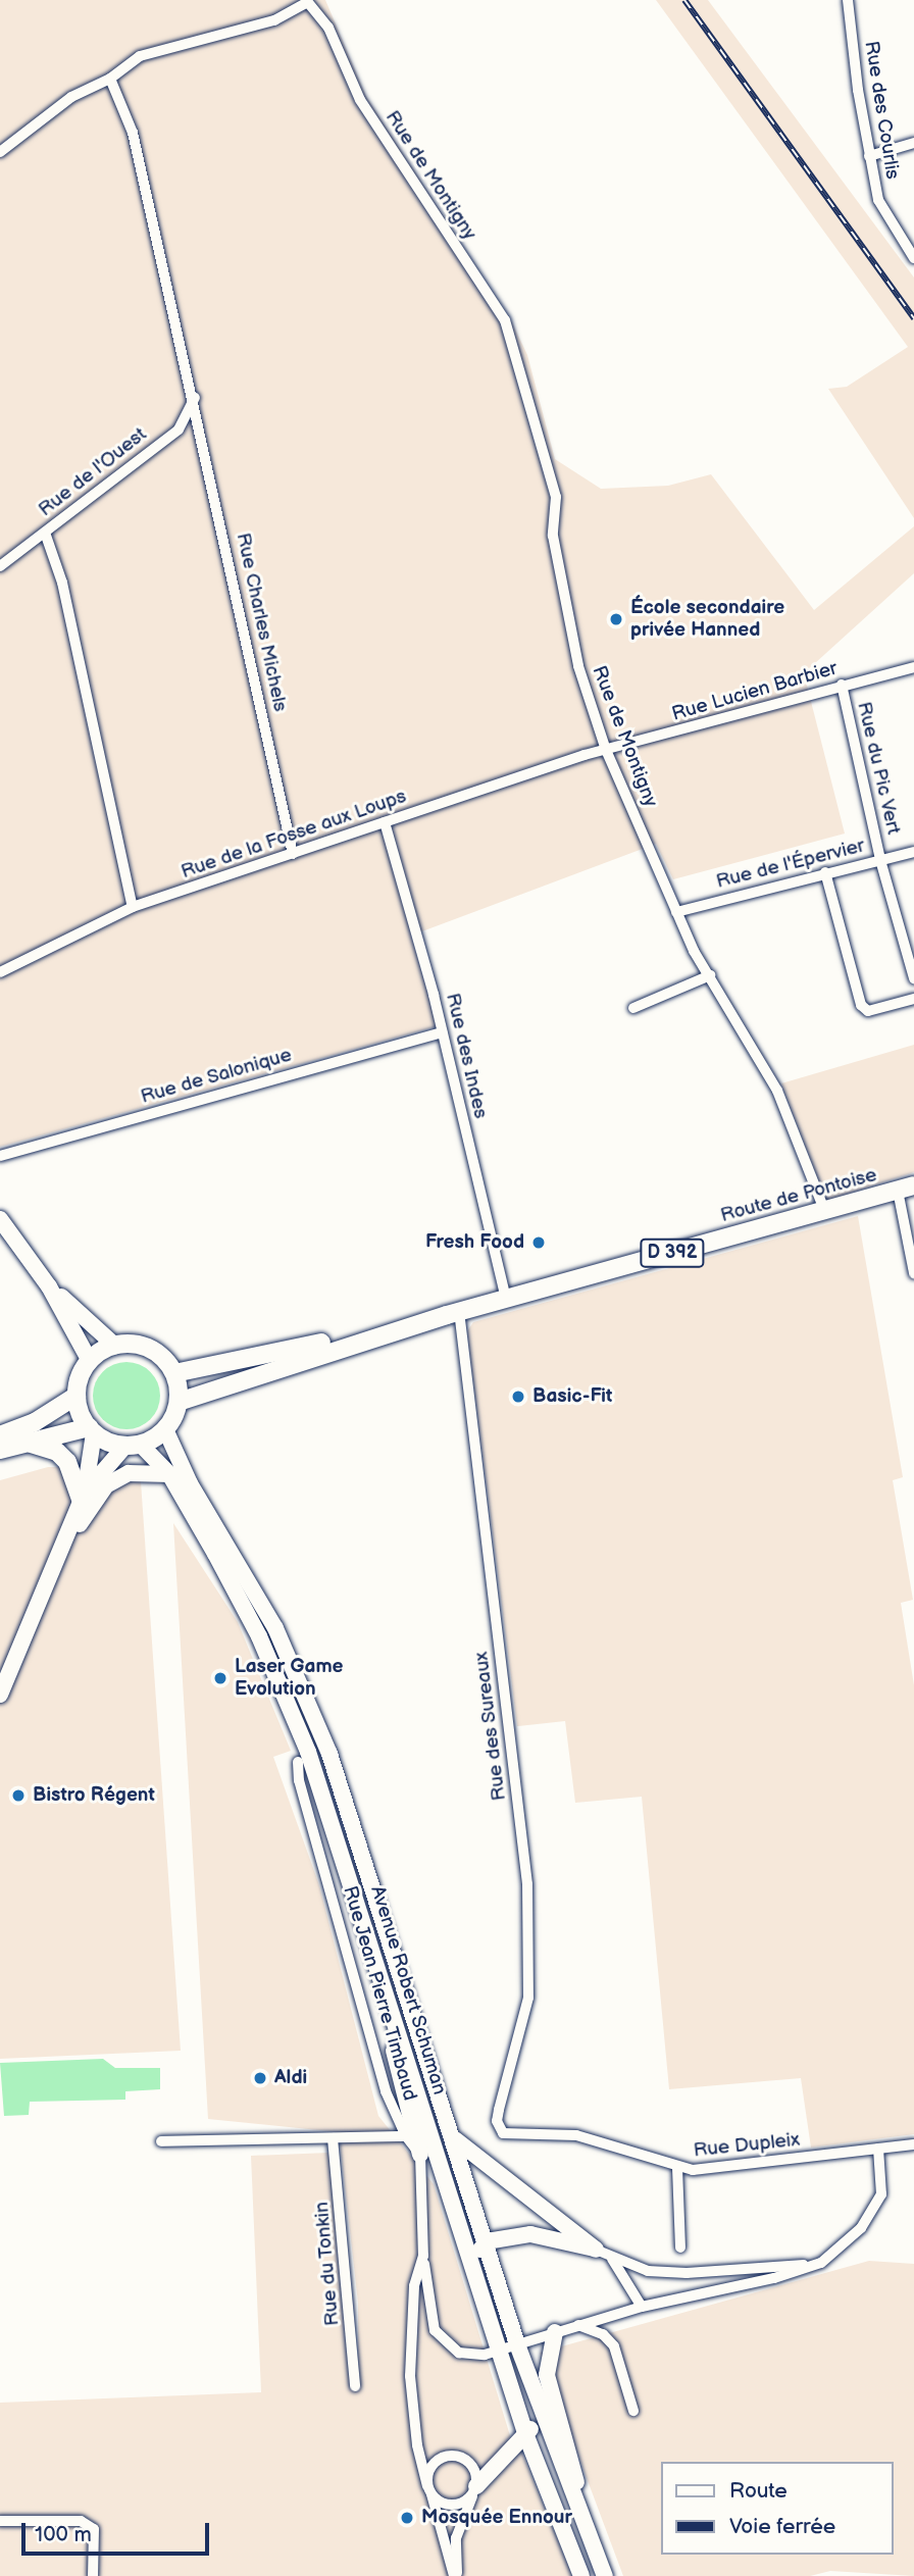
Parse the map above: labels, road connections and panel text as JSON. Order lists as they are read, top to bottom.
{
  "streets": {
    "main road": ["Route de Pontoise", "D 392", "Avenue Robert Schuman"],
    "street": [
      "Rue des Courlis",
      "Rue de Montigny",
      "Rue de l'Ouest",
      "Rue Charles Michels",
      "Rue Lucien Barbier",
      "Rue du Pic Vert",
      "Rue de la Fosse aux Loups",
      "Rue de l'Épervier",
      "Rue des Indes",
      "Rue de Salonique",
      "Rue des Sureaux",
      "Rue Jean Pierre Timbaud",
      "Rue Dupleix",
      "Rue du Tonkin"
    ]
  },
  "crossings": [
    ["Rue de Montigny", "Rue Lucien Barbier"],
    ["Rue de Montigny", "Rue de la Fosse aux Loups"],
    ["Rue de Montigny", "Rue de l'Épervier"],
    ["Rue de Montigny", "Route de Pontoise"],
    ["Rue de l'Ouest", "Rue Charles Michels"],
    ["Rue de l'Ouest", "Rue de la Fosse aux Loups"],
    ["Rue Charles Michels", "Rue de la Fosse aux Loups"],
    ["Rue Lucien Barbier", "Rue du Pic Vert"],
    ["Rue Lucien Barbier", "Rue de la Fosse aux Loups"],
    ["Rue du Pic Vert", "Rue de l'Épervier"],
    ["Rue de la Fosse aux Loups", "Rue des Indes"],
    ["Rue des Indes", "Rue de Salonique"],
    ["Rue des Indes", "Route de Pontoise"],
    ["Route de Pontoise", "Rue des Sureaux"],
    ["Route de Pontoise", "Avenue Robert Schuman"],
    ["Rue des Sureaux", "Rue Dupleix"],
    ["Avenue Robert Schuman", "Rue Jean Pierre Timbaud"]
  ],
  "places": [
    "École secondaire privée Hanned",
    "Fresh Food",
    "Basic-Fit",
    "Laser Game Evolution",
    "Bistro Régent",
    "Aldi",
    "Mosquée Ennour"
  ],
  "legend": ["Route", "Voie ferrée"],
  "scale_bar": "100 m"
}
